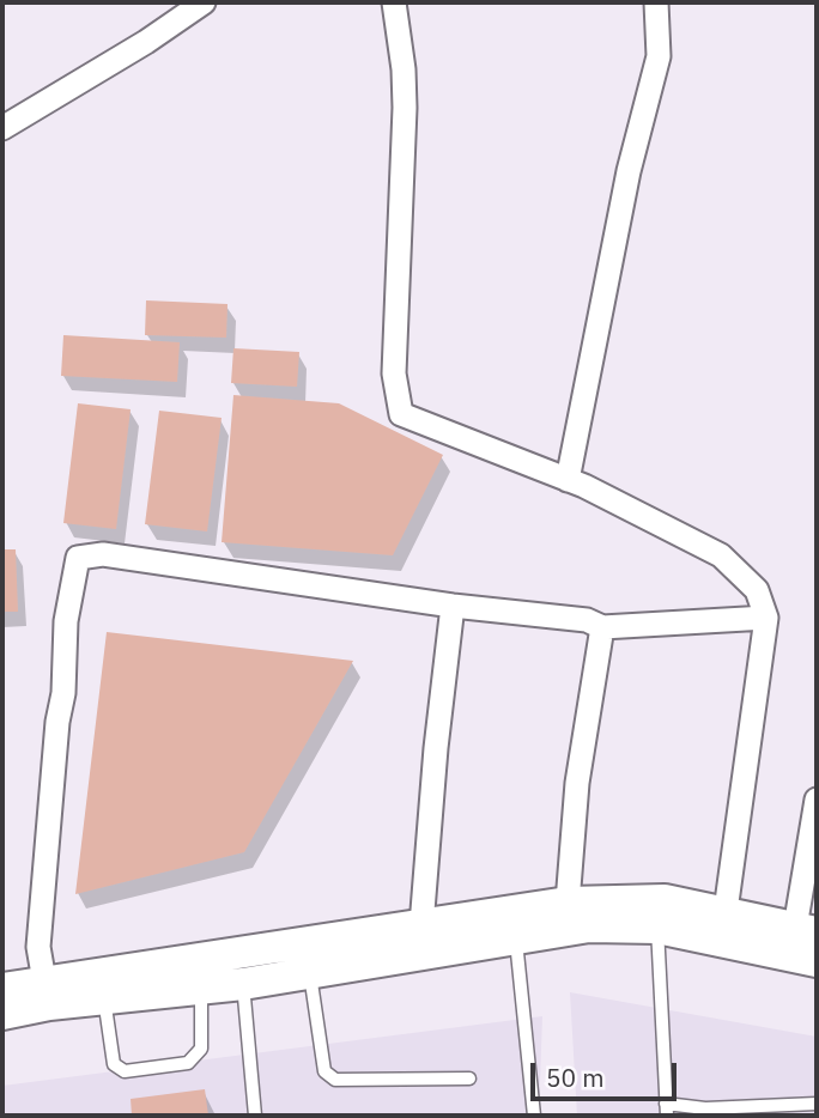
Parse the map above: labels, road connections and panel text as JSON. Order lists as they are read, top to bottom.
{
  "scale_bar": "50 m"
}
